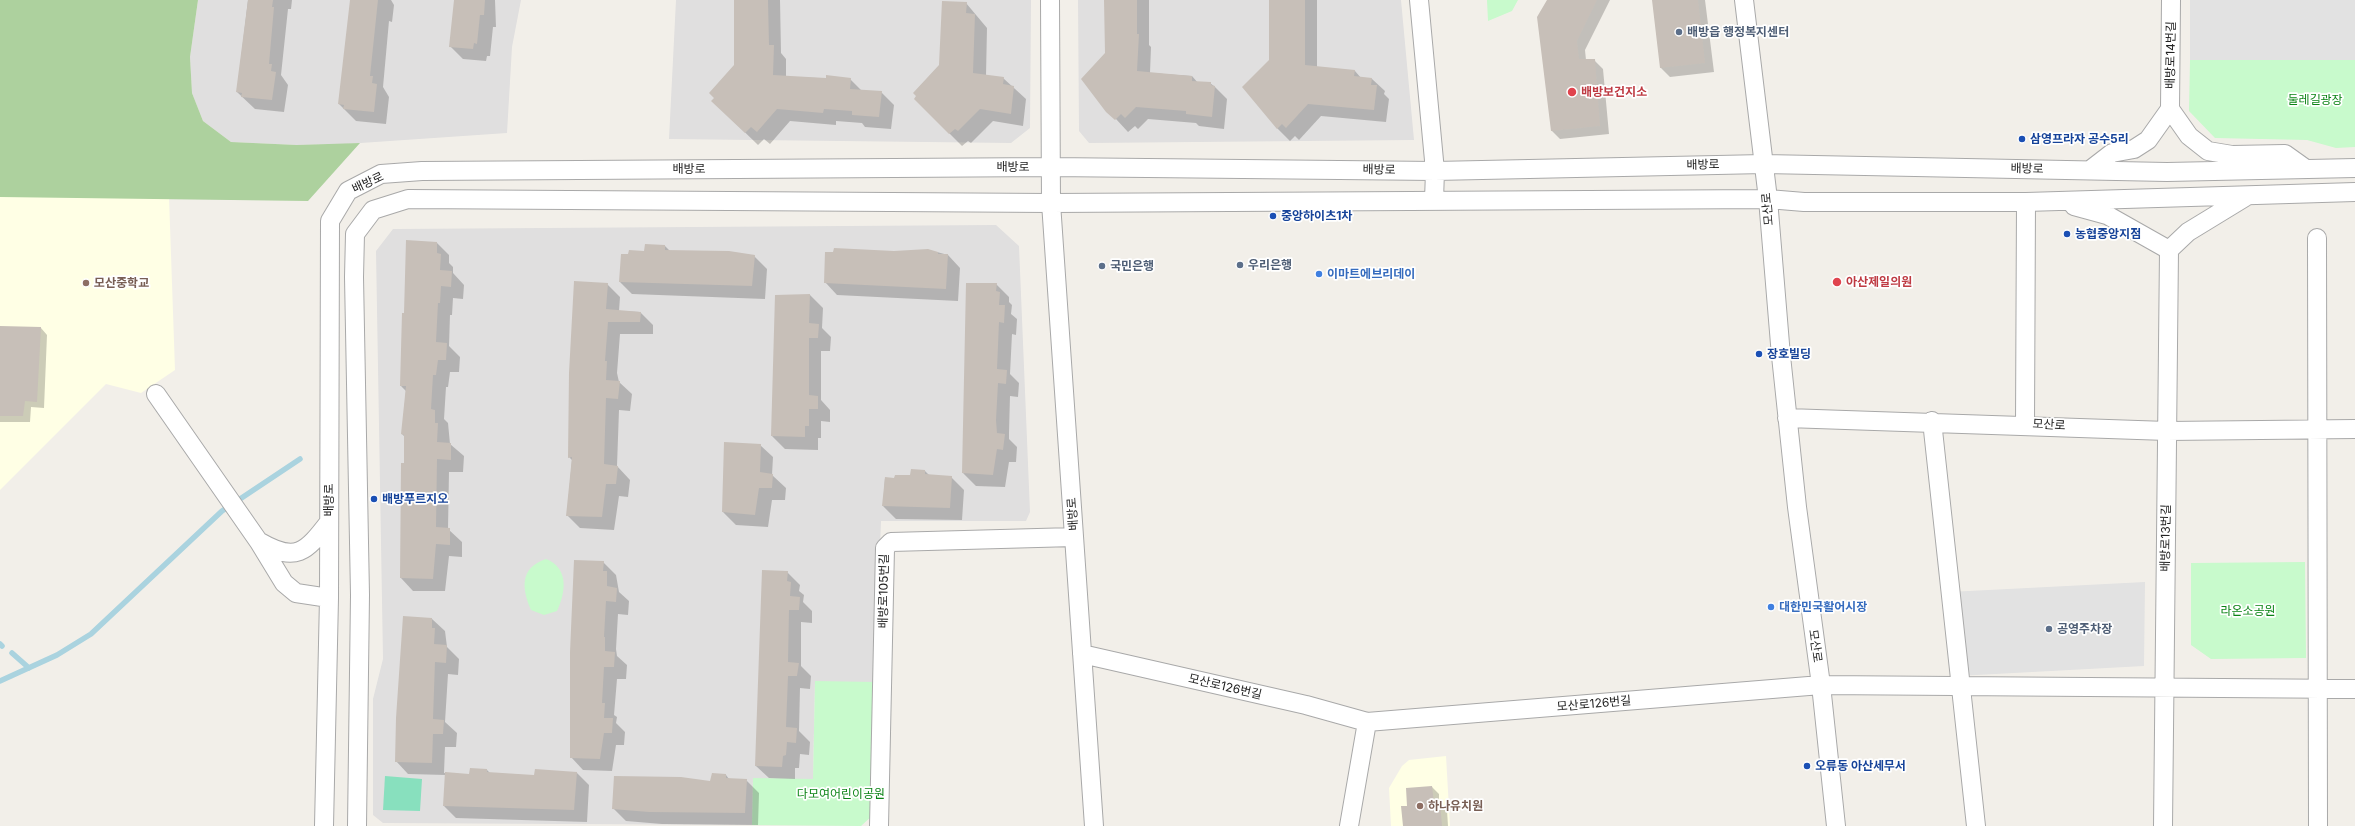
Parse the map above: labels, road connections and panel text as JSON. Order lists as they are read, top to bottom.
{
  "streets": {
    "street": [
      "배방로14번길",
      "배방로",
      "모산로",
      "배방로13번길",
      "배방로105번길",
      "모산로126번길"
    ]
  },
  "crossings": [
    ["배방로", "모산로"],
    ["배방로", "배방로105번길"],
    ["배방로", "모산로126번길"],
    ["모산로", "배방로13번길"],
    ["모산로", "모산로126번길"],
    ["배방로13번길", "모산로126번길"]
  ],
  "parks": ["둘레길광장", "라온소공원", "다모여어린이공원"],
  "places": [
    "배방읍 행정복지센터",
    "배방보건지소",
    "삼영프라자 공수5리",
    "중앙하이츠1차",
    "농협중앙지점",
    "우리은행",
    "국민은행",
    "이마트에브리데이",
    "아산제일의원",
    "모산중학교",
    "장호빌딩",
    "배방푸르지오",
    "대한민국활어시장",
    "공영주차장",
    "오류동 아산세무서",
    "하나유치원"
  ]
}
